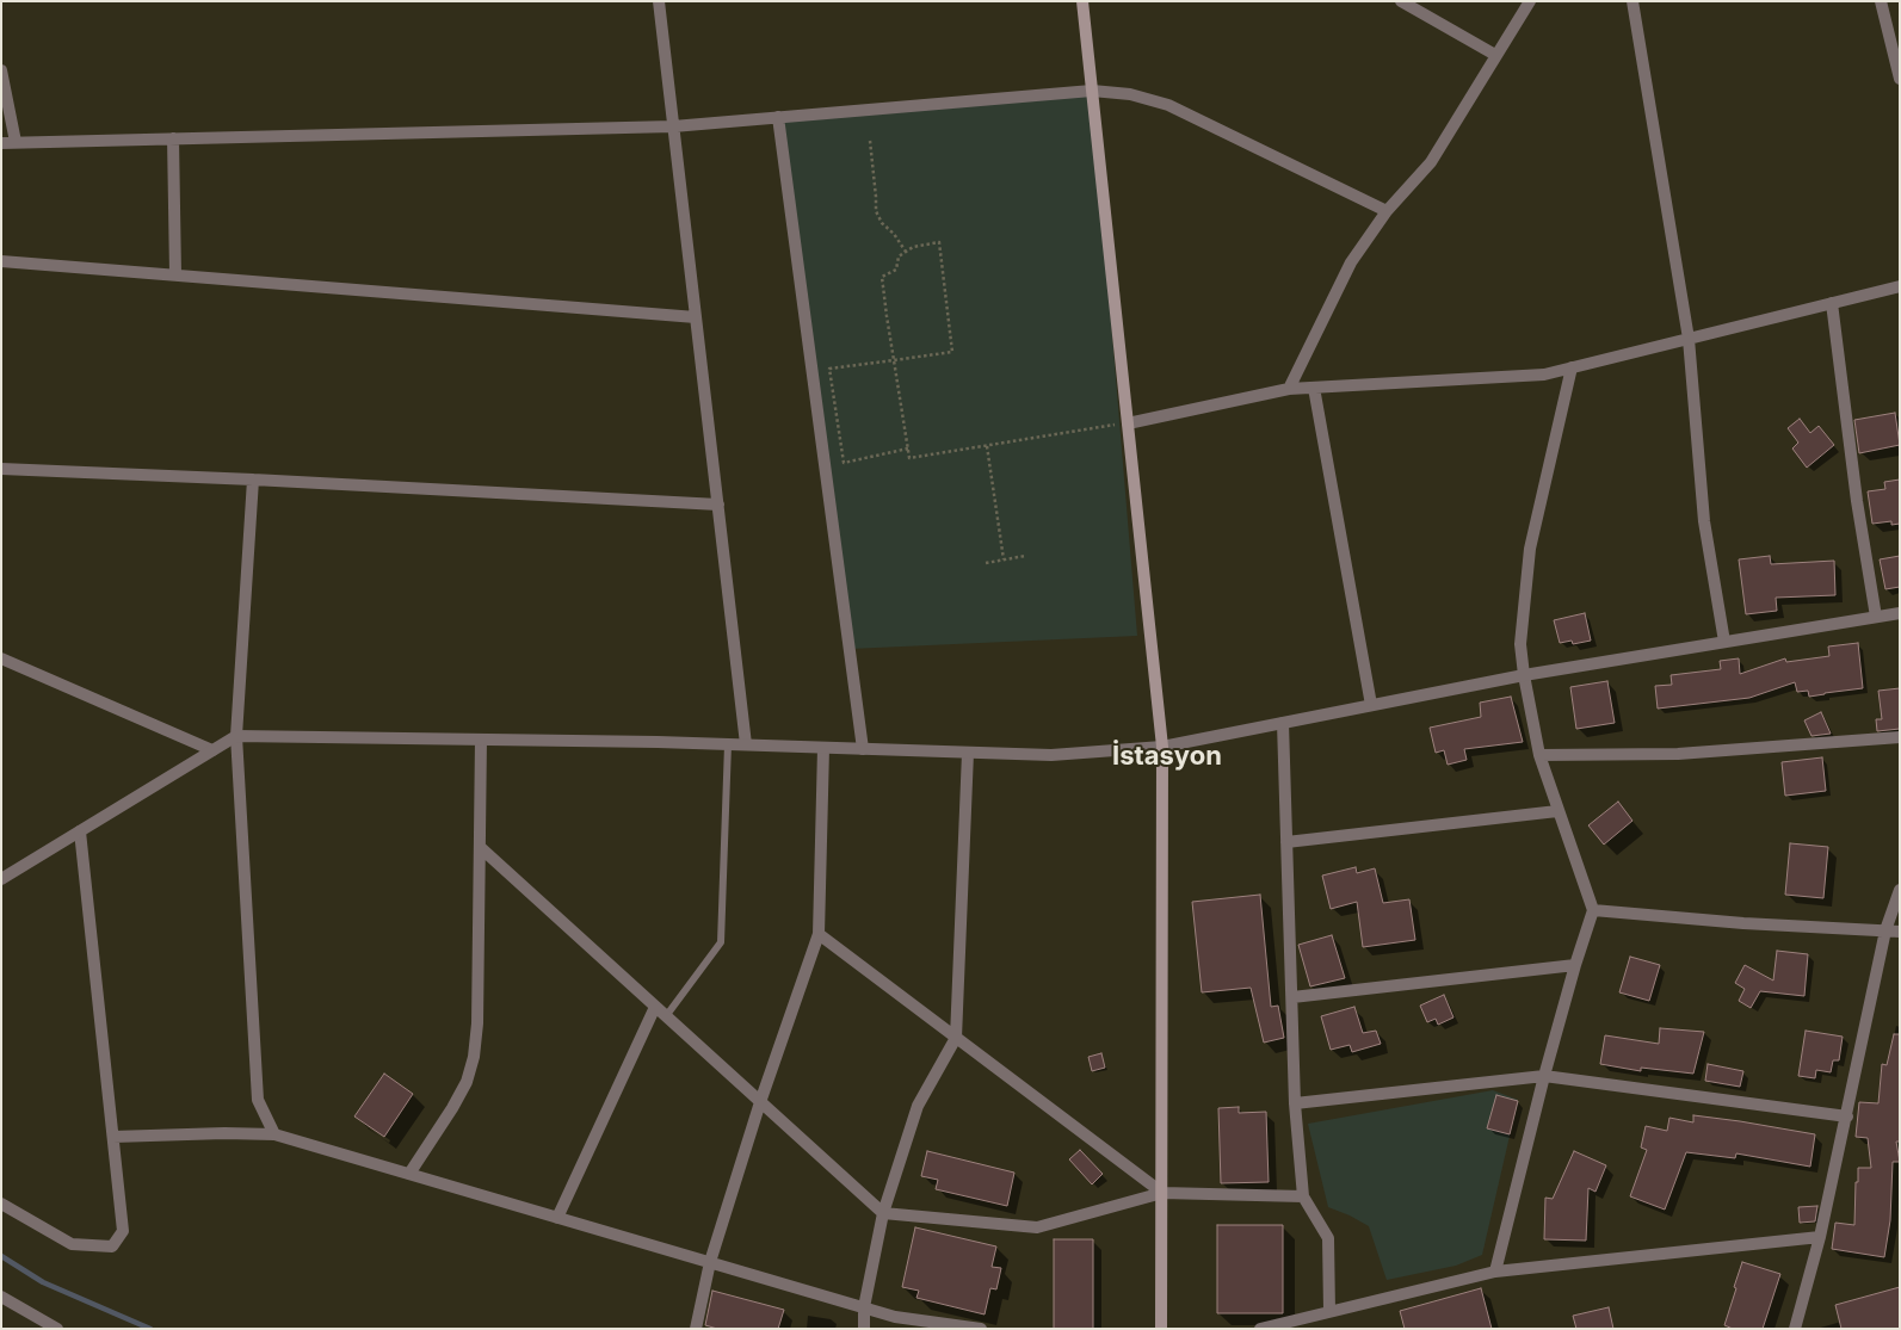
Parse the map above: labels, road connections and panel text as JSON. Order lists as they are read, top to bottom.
{
  "districts": ["İstasyon"]
}
